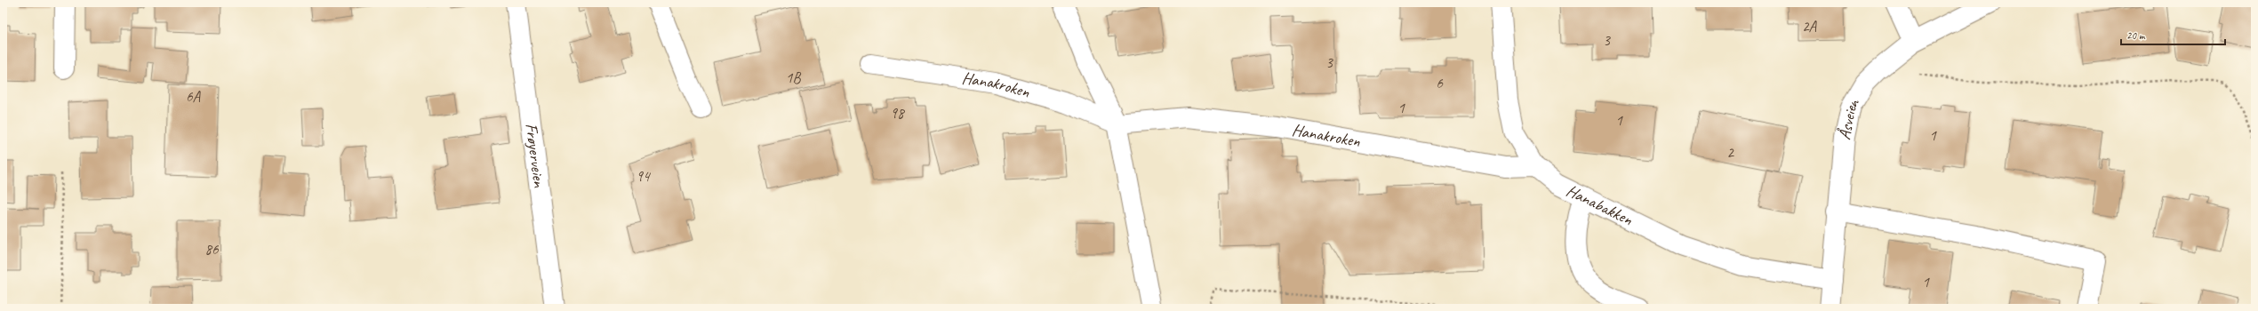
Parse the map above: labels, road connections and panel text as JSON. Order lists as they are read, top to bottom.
{
  "streets": {
    "street": [
      "Hanakroken",
      "Åsveien",
      "Frøyerveien",
      "Hanabakken"
    ]
  },
  "crossings": [
    ["Hanakroken", "Hanabakken"],
    ["Åsveien", "Hanabakken"]
  ],
  "house_numbers": [
    "2A",
    "3",
    "3",
    "1B",
    "6",
    "6A",
    "1",
    "98",
    "1",
    "1",
    "2",
    "94",
    "86",
    "1"
  ],
  "scale_bar": "20 m"
}
